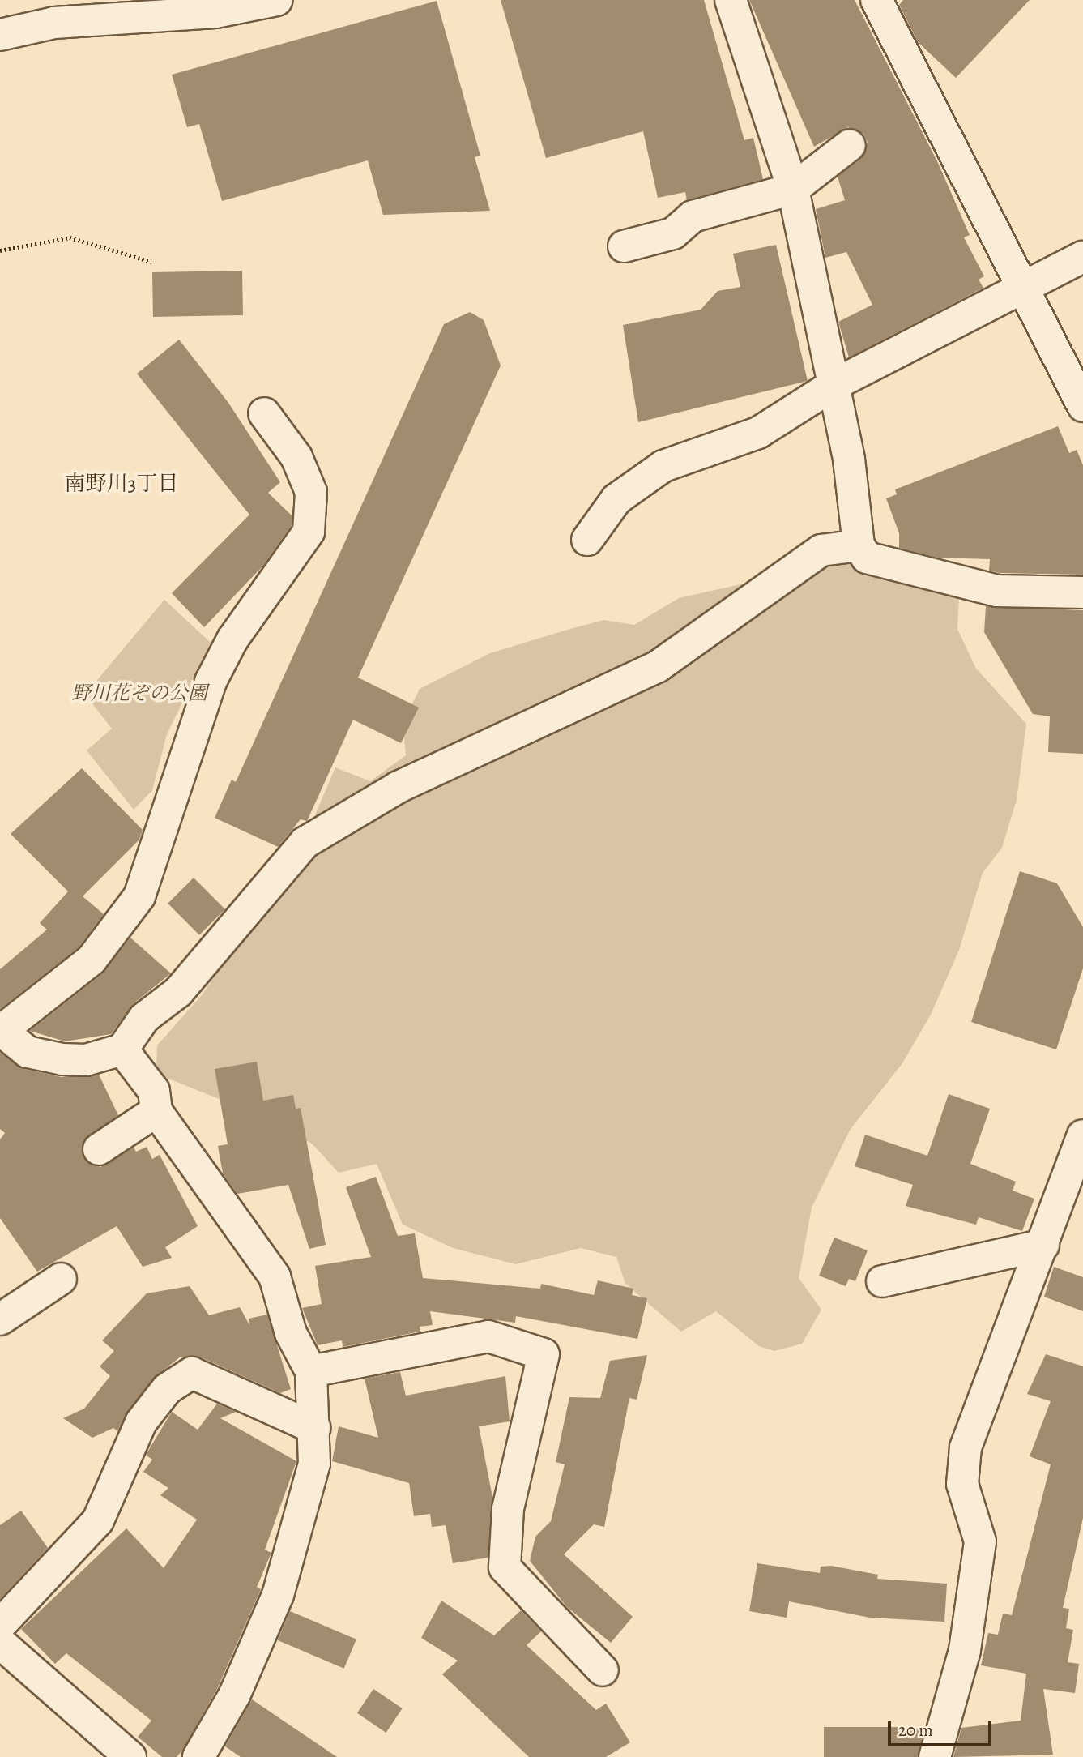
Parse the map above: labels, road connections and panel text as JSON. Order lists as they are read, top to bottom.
{
  "districts": ["南野川3丁目"],
  "parks": ["野川花ぞの公園"],
  "scale_bar": "20 m"
}
